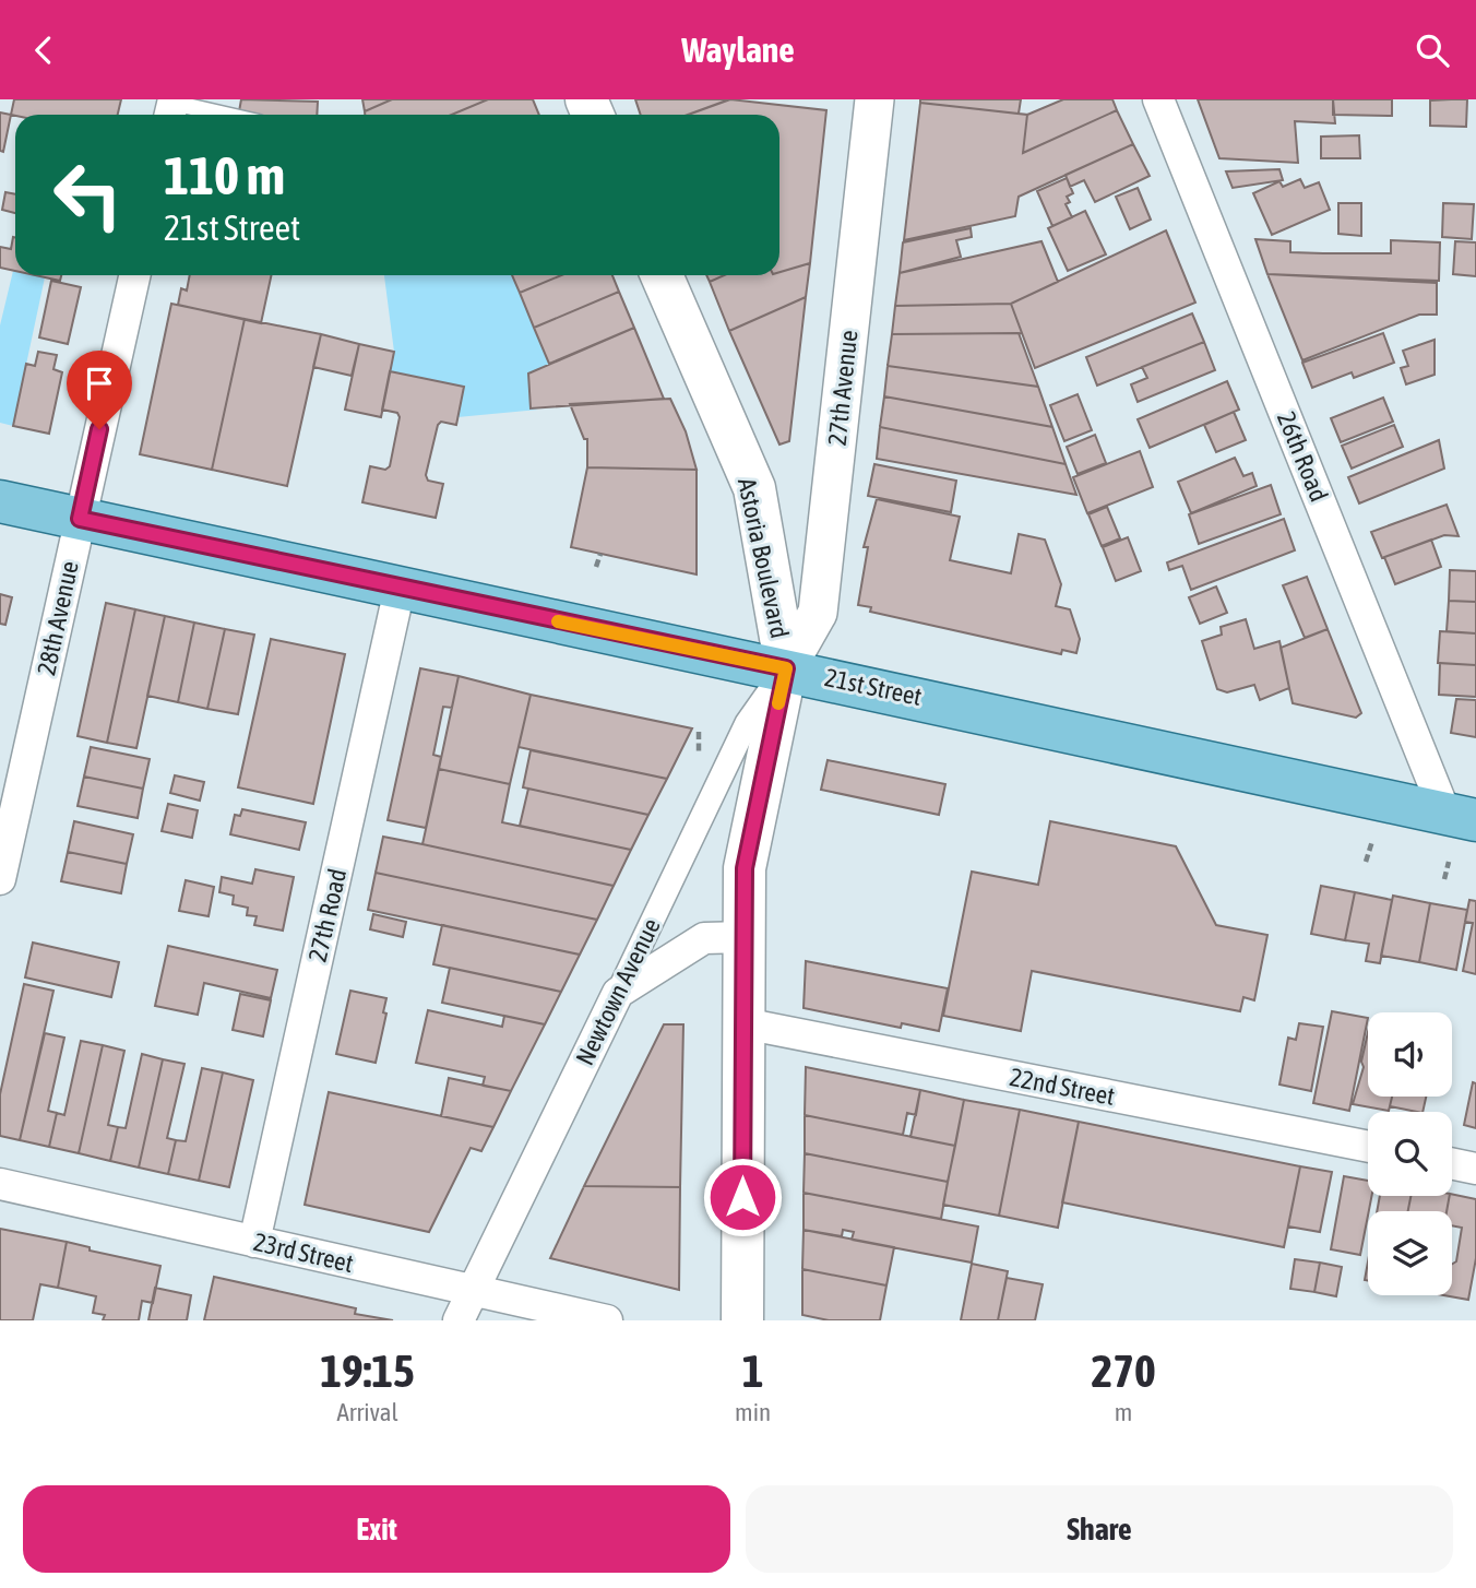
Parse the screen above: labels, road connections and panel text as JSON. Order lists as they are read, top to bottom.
{
  "streets": {
    "main road": ["Astoria Boulevard", "21st Street"],
    "street": [
      "27th Avenue",
      "26th Road",
      "28th Avenue",
      "27th Road",
      "Newtown Avenue",
      "22nd Street",
      "23rd Street"
    ]
  },
  "crossings": [
    ["27th Avenue", "Astoria Boulevard"],
    ["27th Avenue", "21st Street"],
    ["27th Avenue", "Newtown Avenue"],
    ["26th Road", "21st Street"],
    ["Astoria Boulevard", "21st Street"],
    ["Astoria Boulevard", "Newtown Avenue"],
    ["Astoria Boulevard", "22nd Street"],
    ["28th Avenue", "21st Street"],
    ["21st Street", "27th Road"],
    ["21st Street", "Newtown Avenue"],
    ["27th Road", "23rd Street"],
    ["Newtown Avenue", "23rd Street"]
  ],
  "page": {
    "header": "Waylane",
    "turn": ["110 m", "21st Street"],
    "eta": [
      "19:15",
      "Arrival",
      "1",
      "min",
      "270",
      "m"
    ],
    "buttons": ["Exit", "Share"]
  }
}
